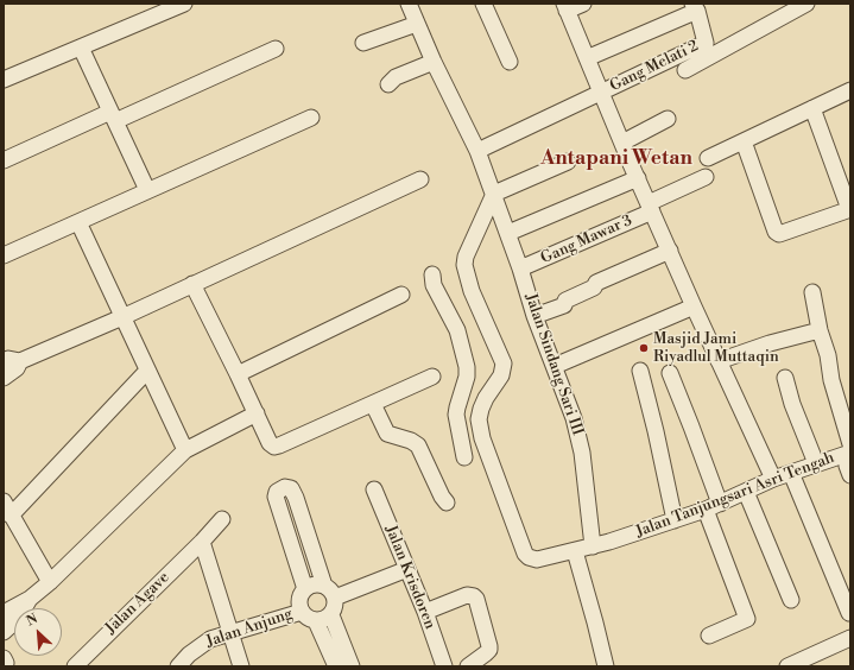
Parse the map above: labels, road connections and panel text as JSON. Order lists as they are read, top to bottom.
{
  "streets": {
    "street": [
      "Gang Melati 2",
      "Gang Mawar 3",
      "Jalan Sindang Sari III",
      "Jalan Tanjungsari Asri Tengah",
      "Jalan Krisdoren",
      "Jalan Agave",
      "Jalan Anjung"
    ]
  },
  "crossings": [
    ["Gang Mawar 3", "Jalan Sindang Sari III"],
    ["Jalan Sindang Sari III", "Jalan Tanjungsari Asri Tengah"]
  ],
  "districts": ["Antapani Wetan"],
  "places": ["Masjid Jami Riyadlul Muttaqin"],
  "north": "top left"
}
